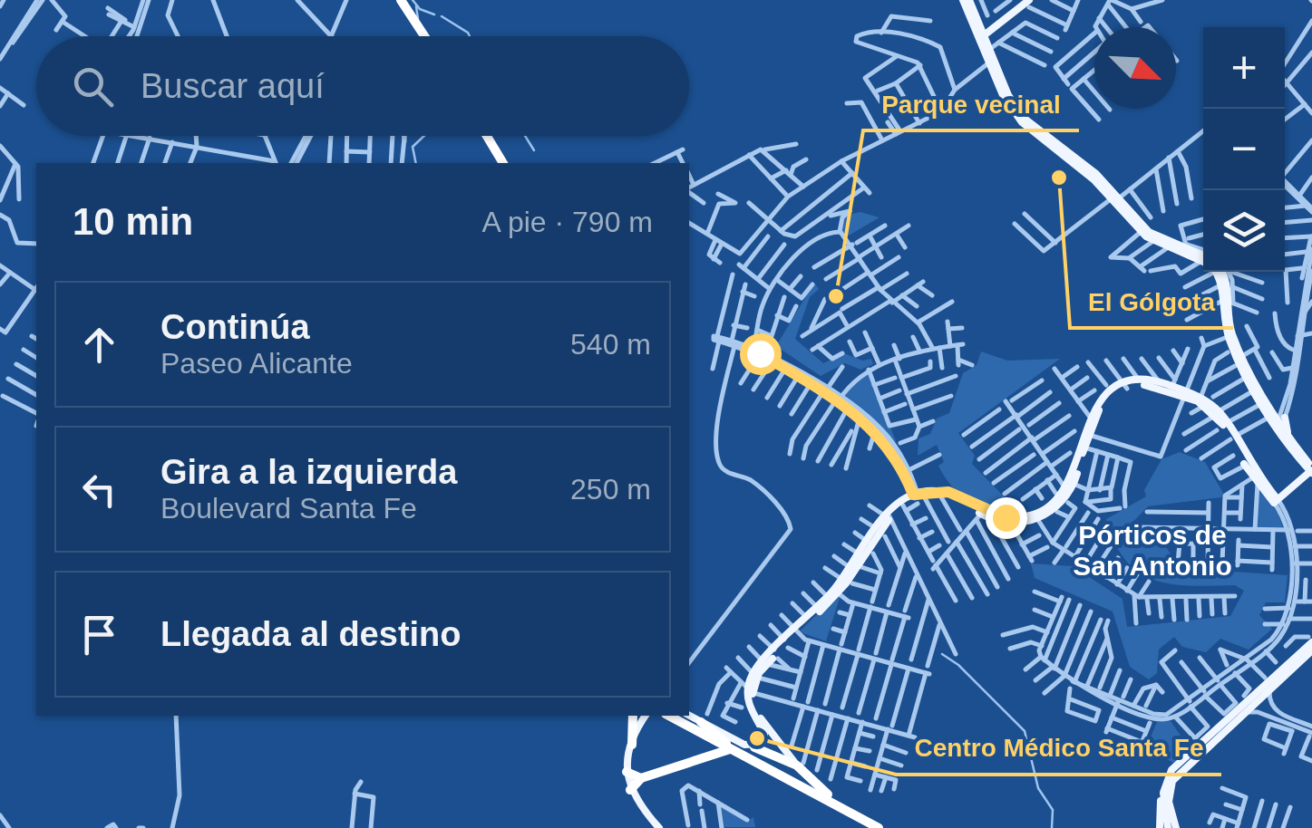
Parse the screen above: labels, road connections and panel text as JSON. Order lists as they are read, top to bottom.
{
  "districts": ["Pórticos de San Antonio"],
  "places": ["El Gólgota", "Parque vecinal", "Centro Médico Santa Fe"],
  "north": "bottom right",
  "page": {
    "map_buttons": ["+", "−"],
    "search": "Buscar aquí",
    "heading": ["10 min", "A pie · 790 m"],
    "list": [
      ["Continúa", "Paseo Alicante", "540 m"],
      ["Gira a la izquierda", "Boulevard Santa Fe", "250 m"],
      "Llegada al destino"
    ]
  }
}
